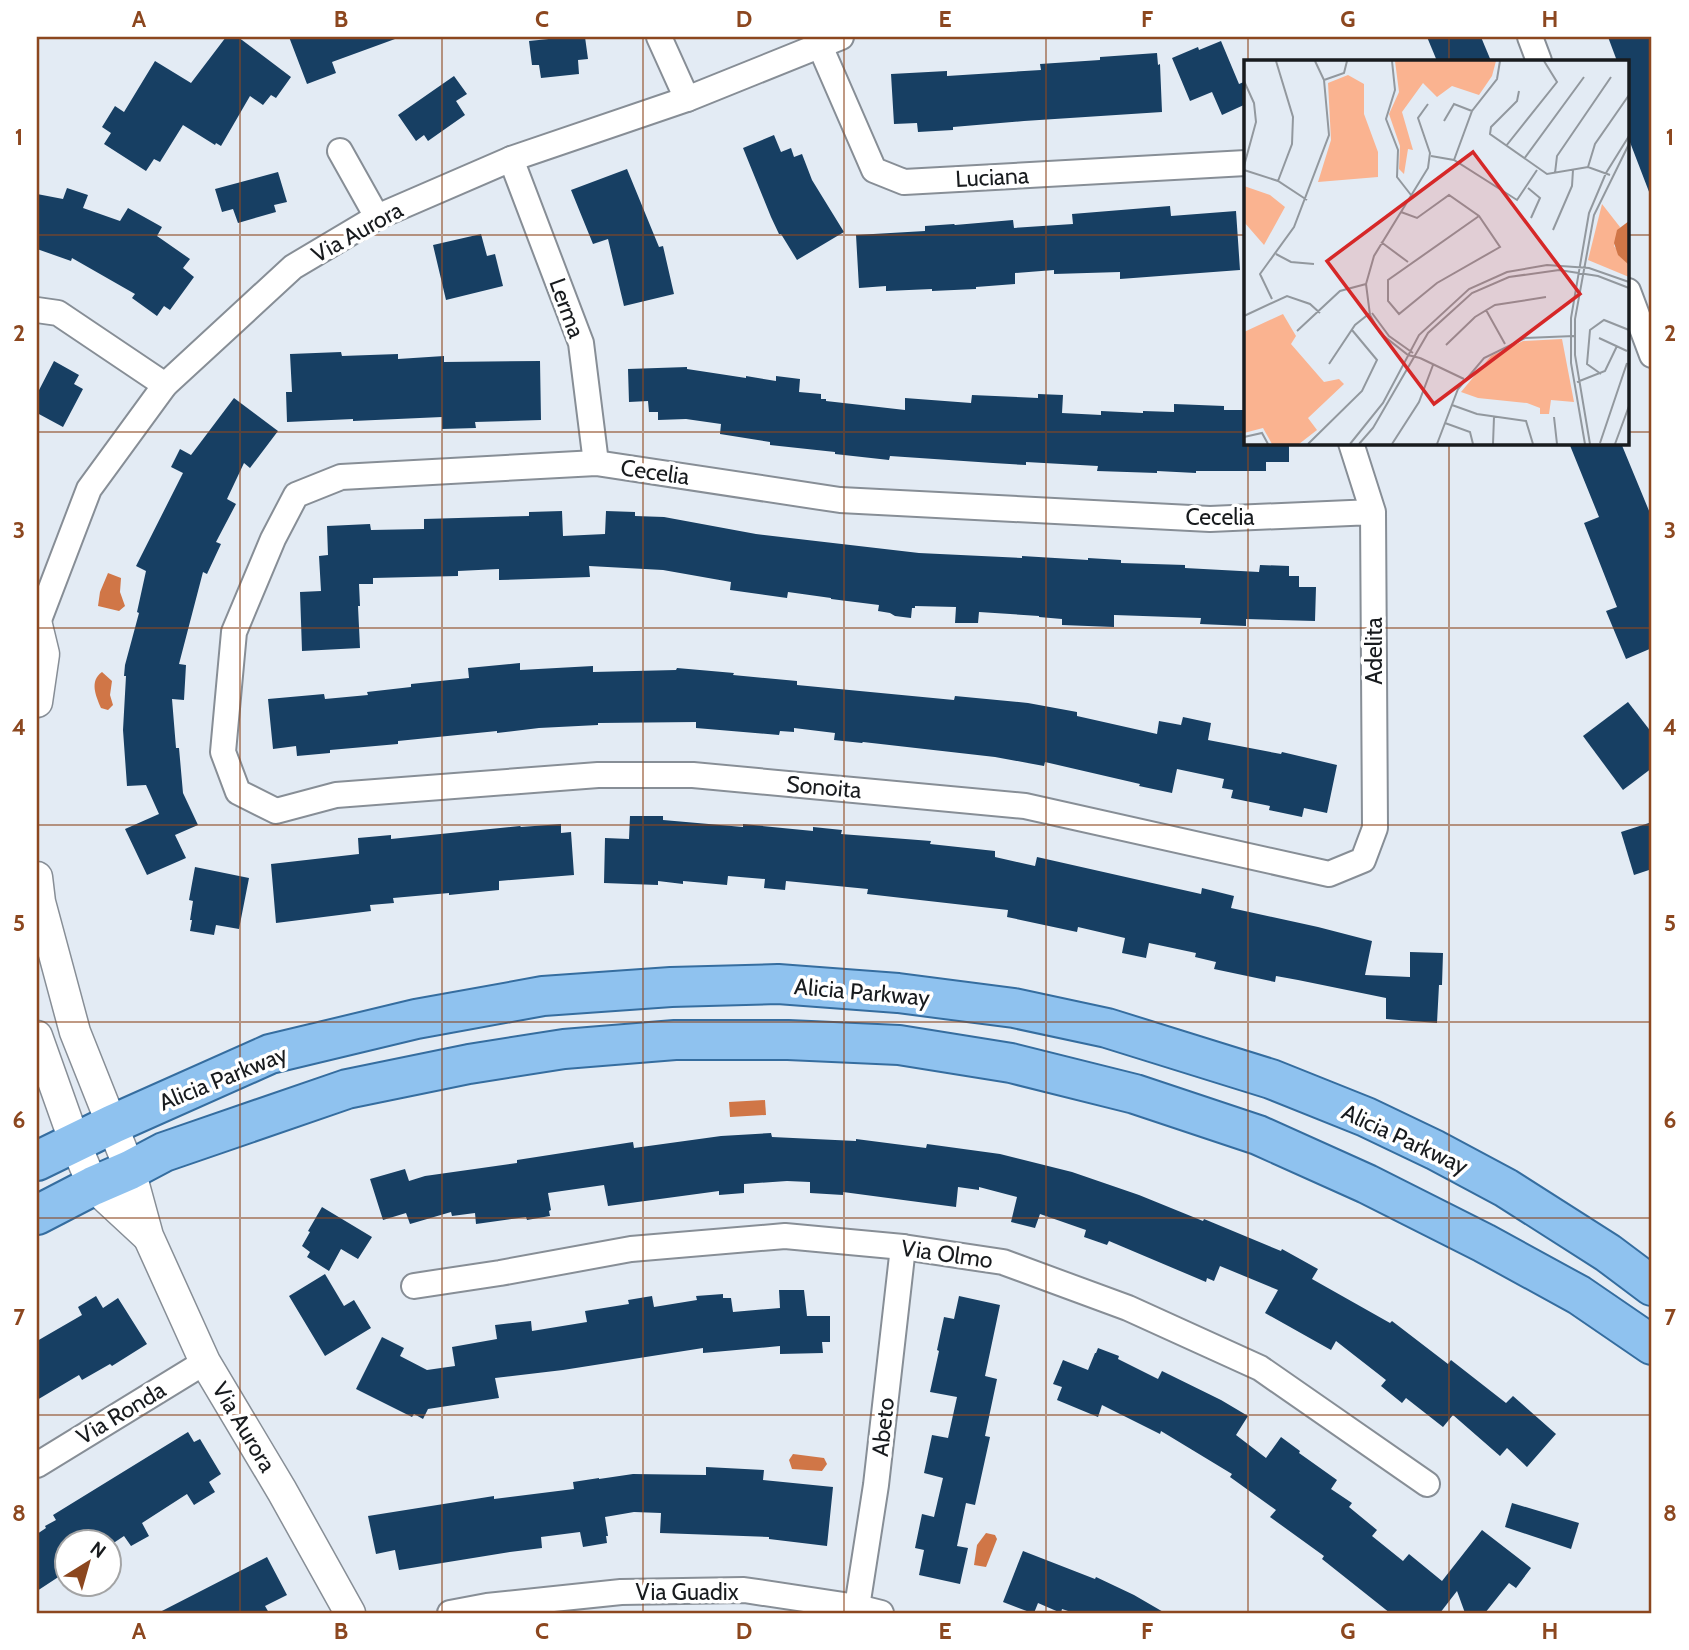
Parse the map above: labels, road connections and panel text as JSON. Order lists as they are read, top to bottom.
{
  "streets": {
    "main road": ["Alicia Parkway"],
    "street": [
      "Luciana",
      "Via Aurora",
      "Lerma",
      "Cecelia",
      "Adelita",
      "Sonoita",
      "Via Olmo",
      "Via Ronda",
      "Abeto",
      "Via Guadix"
    ]
  },
  "crossings": [
    ["Luciana", "Via Aurora"],
    ["Via Aurora", "Lerma"],
    ["Via Aurora", "Alicia Parkway"],
    ["Via Aurora", "Via Ronda"],
    ["Lerma", "Cecelia"],
    ["Cecelia", "Adelita"],
    ["Cecelia", "Sonoita"],
    ["Adelita", "Sonoita"],
    ["Via Olmo", "Abeto"],
    ["Abeto", "Via Guadix"]
  ],
  "north": "top right",
  "grid": {
    "columns": [
      "A",
      "B",
      "C",
      "D",
      "E",
      "F",
      "G",
      "H"
    ],
    "rows": [
      "1",
      "2",
      "3",
      "4",
      "5",
      "6",
      "7",
      "8"
    ]
  }
}
